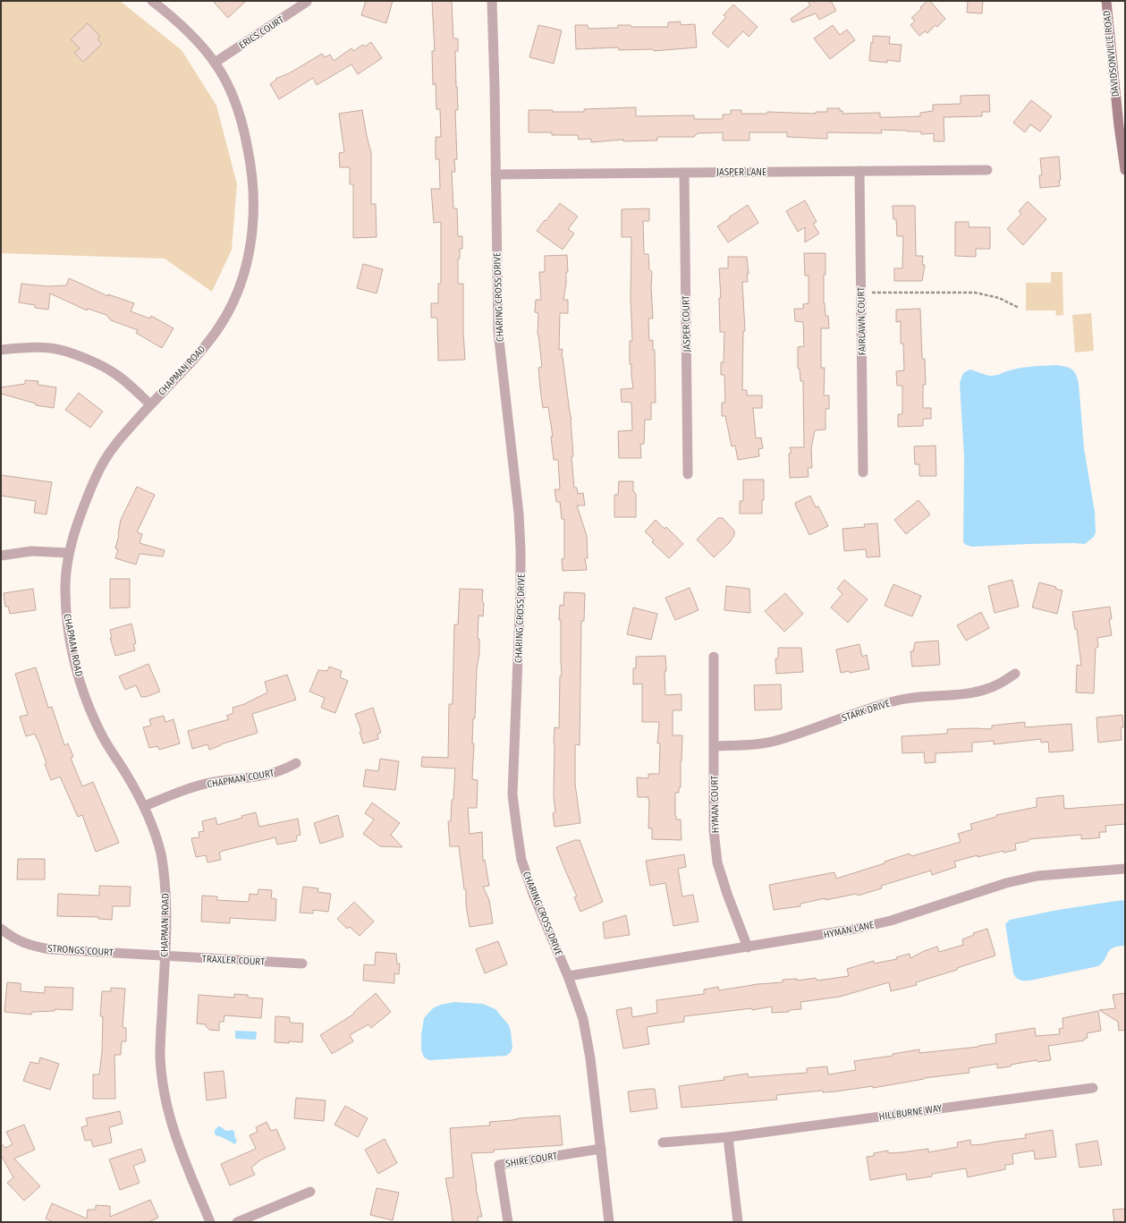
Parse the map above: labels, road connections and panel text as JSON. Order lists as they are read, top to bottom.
{
  "streets": {
    "main road": ["DAVIDSONVILLE ROAD"],
    "street": [
      "ERICS COURT",
      "JASPER LANE",
      "CHARING CROSS DRIVE",
      "FAIRLAWN COURT",
      "JASPER COURT",
      "CHAPMAN ROAD",
      "STARK DRIVE",
      "CHAPMAN COURT",
      "HYMAN COURT",
      "HYMAN LANE",
      "STRONGS COURT",
      "TRAXLER COURT",
      "HILLBURNE WAY",
      "SHIRE COURT"
    ]
  },
  "crossings": [
    ["ERICS COURT", "CHAPMAN ROAD"],
    ["JASPER LANE", "CHARING CROSS DRIVE"],
    ["JASPER LANE", "FAIRLAWN COURT"],
    ["JASPER LANE", "JASPER COURT"],
    ["CHARING CROSS DRIVE", "HYMAN LANE"],
    ["CHARING CROSS DRIVE", "SHIRE COURT"],
    ["CHAPMAN ROAD", "CHAPMAN COURT"],
    ["CHAPMAN ROAD", "STRONGS COURT"],
    ["CHAPMAN ROAD", "TRAXLER COURT"],
    ["STARK DRIVE", "HYMAN COURT"],
    ["HYMAN COURT", "HYMAN LANE"],
    ["STRONGS COURT", "TRAXLER COURT"]
  ]
}
